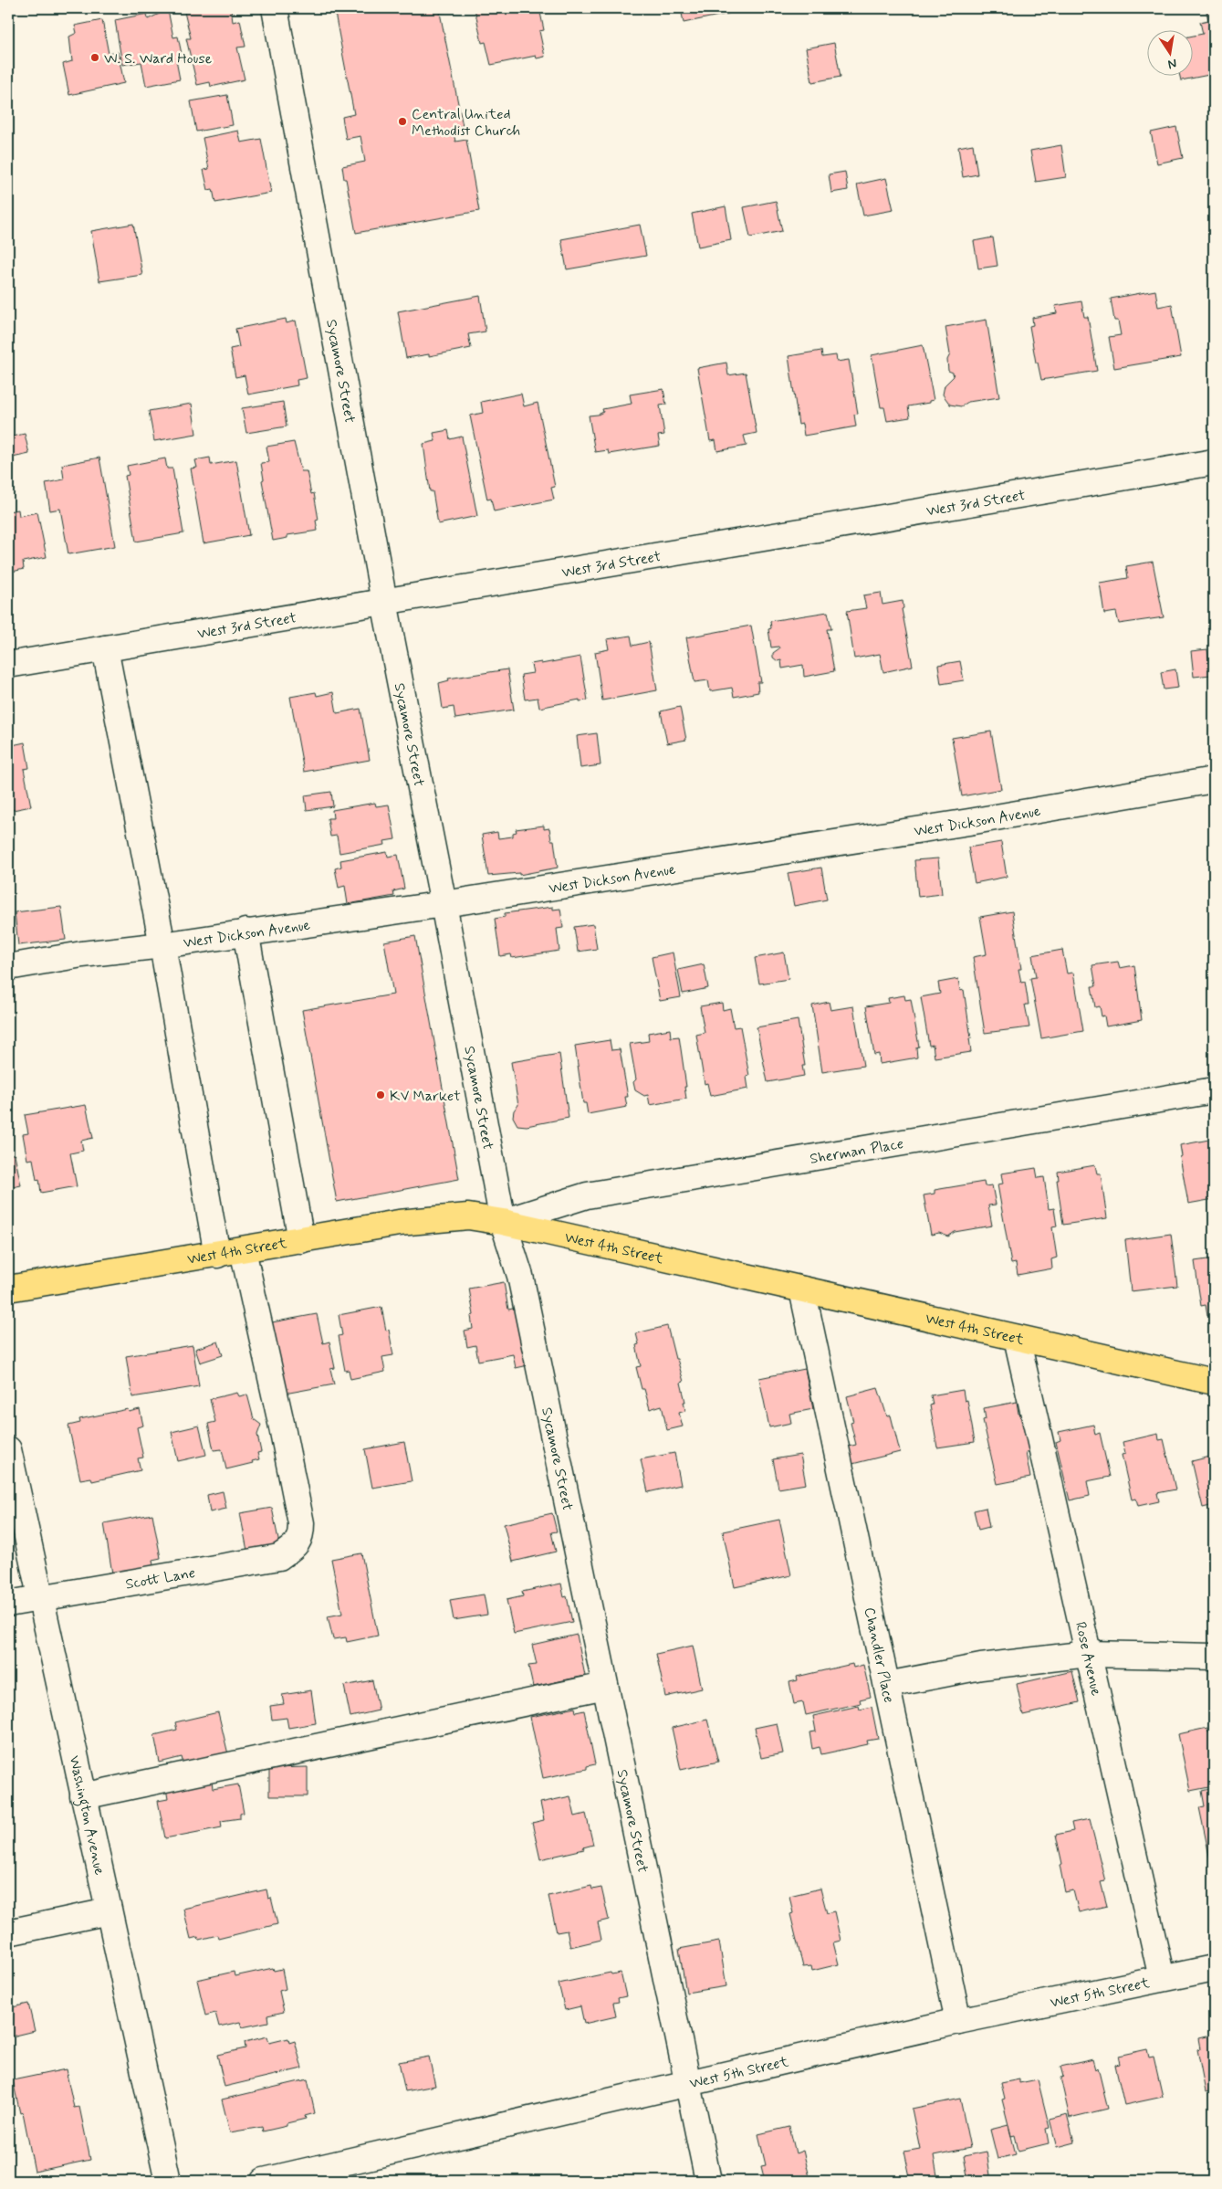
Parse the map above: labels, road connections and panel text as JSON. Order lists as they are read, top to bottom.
{
  "streets": {
    "main road": ["West 4th Street"],
    "street": [
      "Sycamore Street",
      "West 3rd Street",
      "West Dickson Avenue",
      "Sherman Place",
      "Scott Lane",
      "Chandler Place",
      "Rose Avenue",
      "Washington Avenue",
      "West 5th Street"
    ]
  },
  "crossings": [
    ["Sycamore Street", "West 3rd Street"],
    ["Sycamore Street", "West Dickson Avenue"],
    ["Sycamore Street", "Sherman Place"],
    ["Sycamore Street", "West 4th Street"],
    ["Sycamore Street", "West 5th Street"],
    ["Sherman Place", "West 4th Street"],
    ["West 4th Street", "Scott Lane"],
    ["West 4th Street", "Chandler Place"],
    ["West 4th Street", "Rose Avenue"],
    ["Scott Lane", "Washington Avenue"],
    ["Chandler Place", "West 5th Street"],
    ["Rose Avenue", "West 5th Street"]
  ],
  "places": ["W. S. Ward House", "Central United Methodist Church", "KV Market"],
  "north": "bottom"
}
